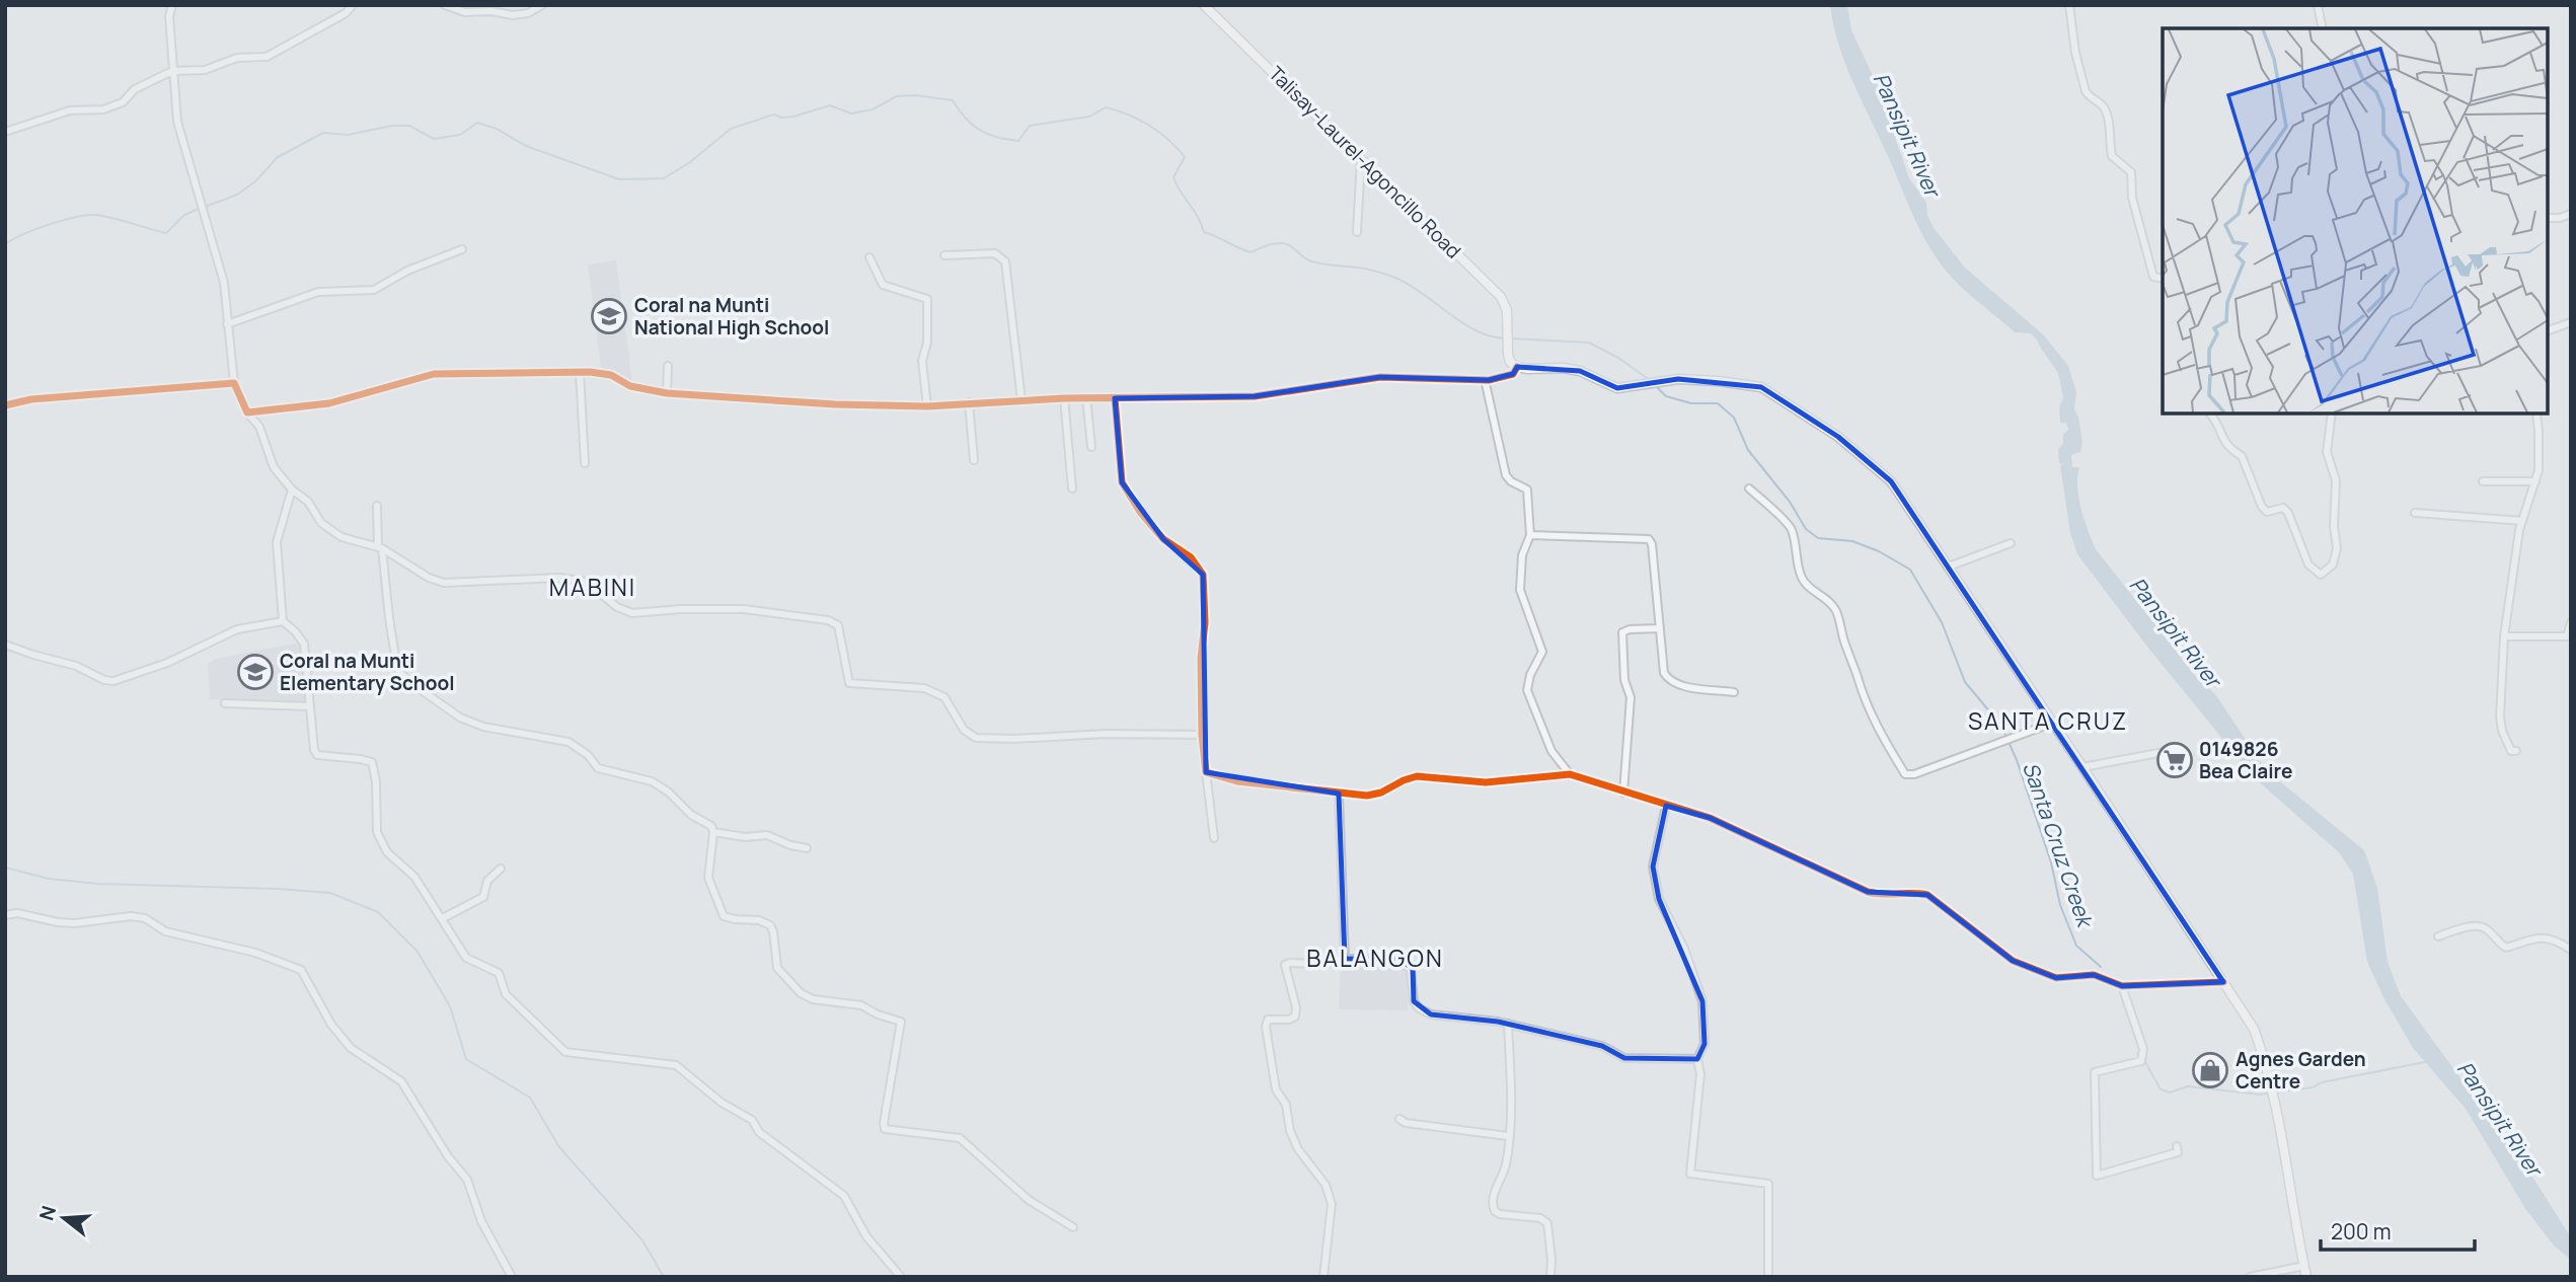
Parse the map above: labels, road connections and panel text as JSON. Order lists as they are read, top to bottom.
{
  "streets": {
    "main road": ["Talisay-Laurel-Agoncillo Road"]
  },
  "districts": ["MABINI", "SANTA CRUZ", "BALANGON"],
  "water": ["Pansipit River", "Santa Cruz Creek"],
  "places": {
    "school or university": ["Coral na Munti National High School", "Coral na Munti Elementary School"],
    "supermarket": ["0149826 Bea Claire"],
    "shop": ["Agnes Garden Centre"]
  },
  "scale_bar": "200 m",
  "north": "left"
}
